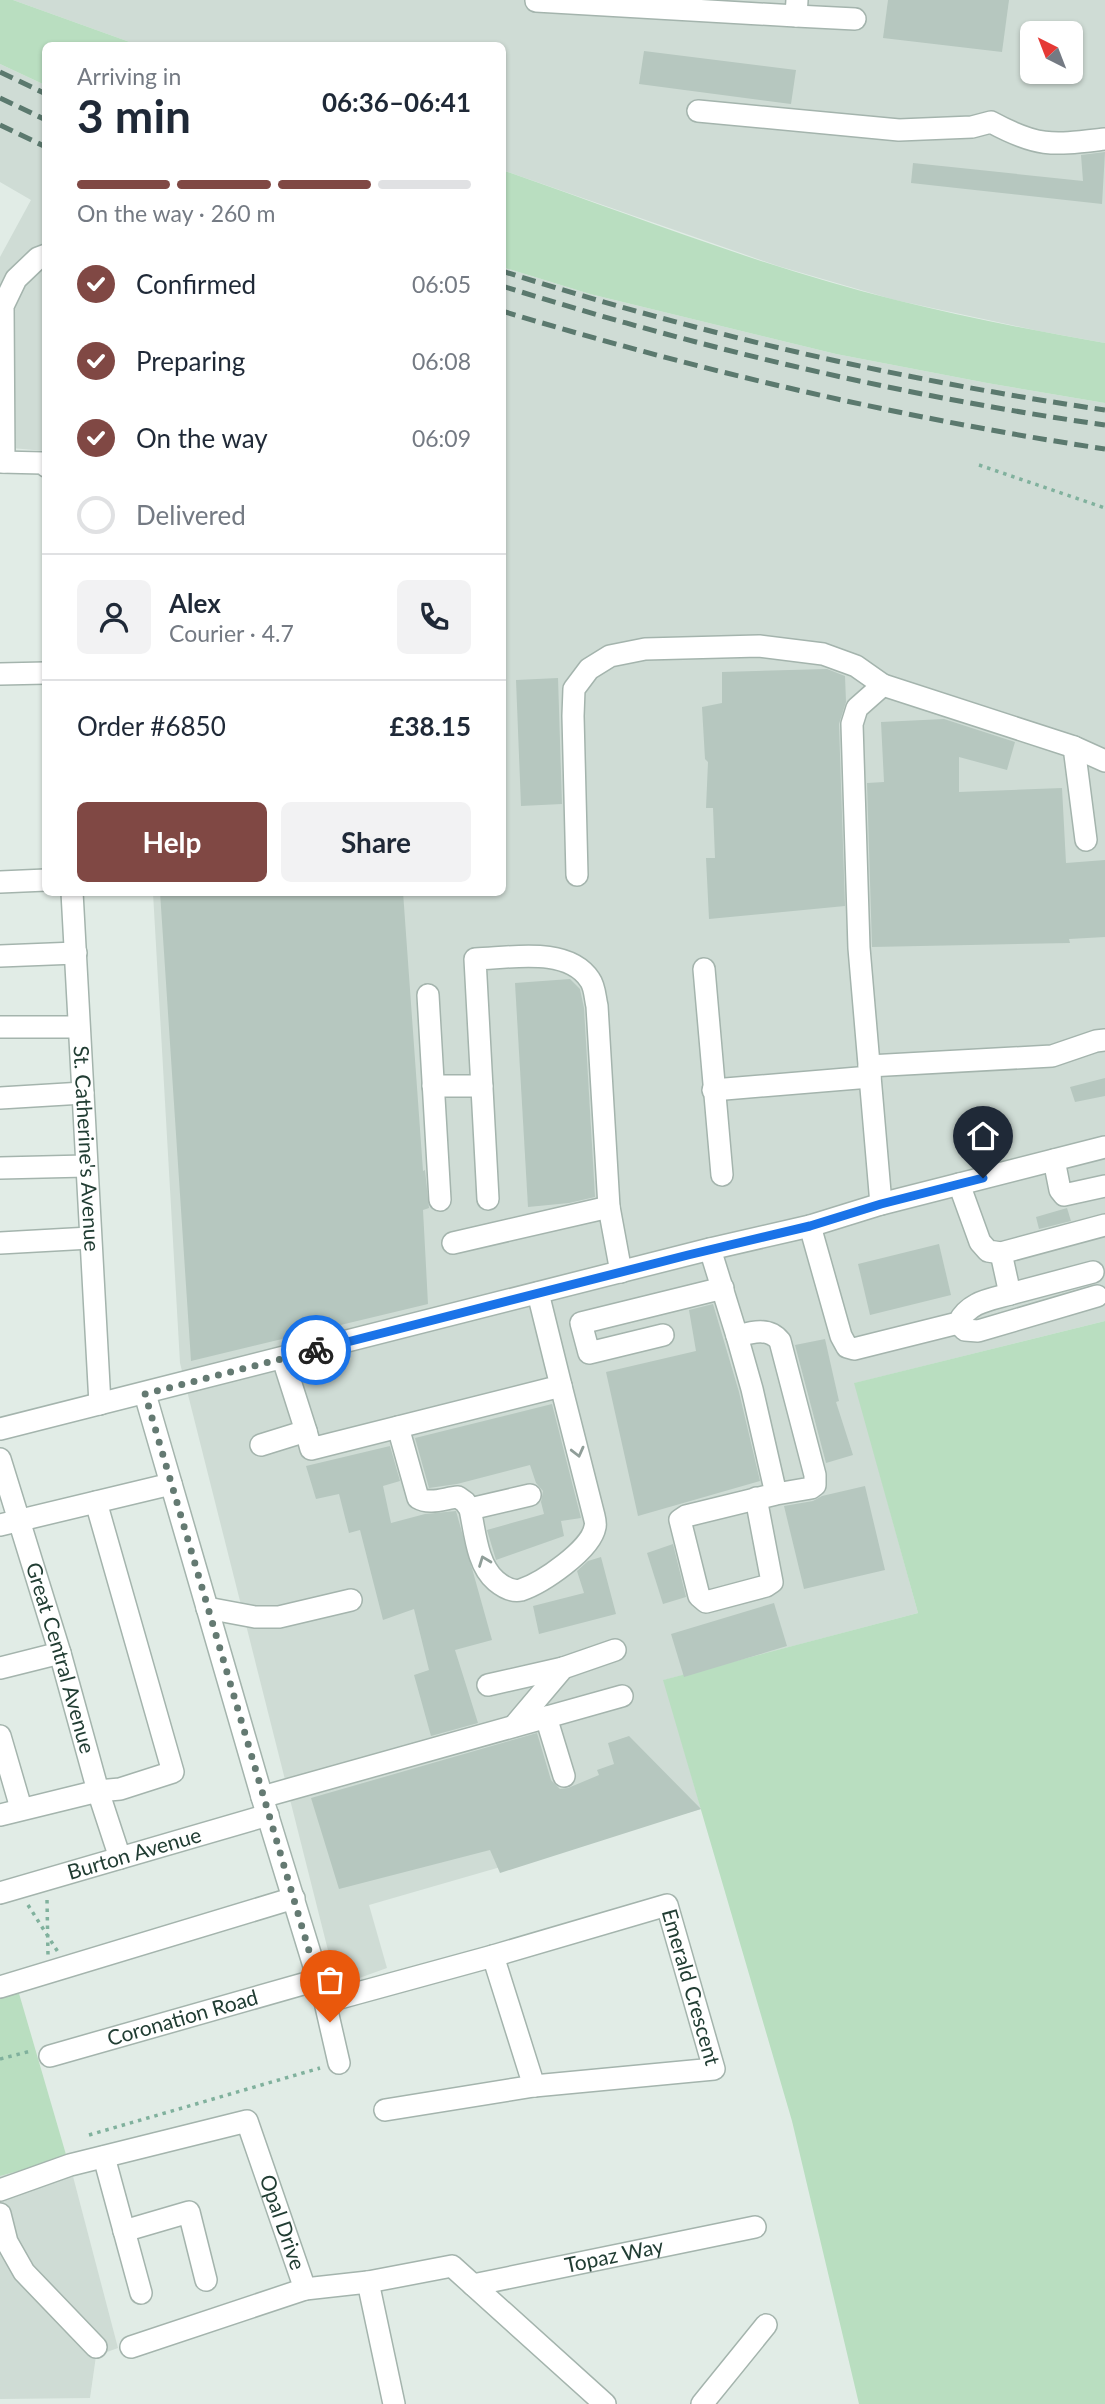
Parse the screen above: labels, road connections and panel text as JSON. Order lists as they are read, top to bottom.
{
  "streets": {
    "street": [
      "St. Catherine's Avenue",
      "Great Central Avenue",
      "Burton Avenue",
      "Emerald Crescent",
      "Coronation Road",
      "Opal Drive",
      "Topaz Way"
    ]
  },
  "crossings": [
    ["Great Central Avenue", "Burton Avenue"]
  ],
  "north": "top left",
  "page": {
    "heading": ["3 min", "Arriving in", "06:36–06:41"],
    "panel": [
      "Alex",
      "Courier · 4.7",
      "Order #6850",
      "£38.15"
    ],
    "bar": "On the way · 260 m",
    "list": [
      ["Confirmed", "06:05"],
      ["Preparing", "06:08"],
      ["On the way", "06:09"],
      "Delivered"
    ],
    "buttons": ["Help", "Share"]
  }
}
